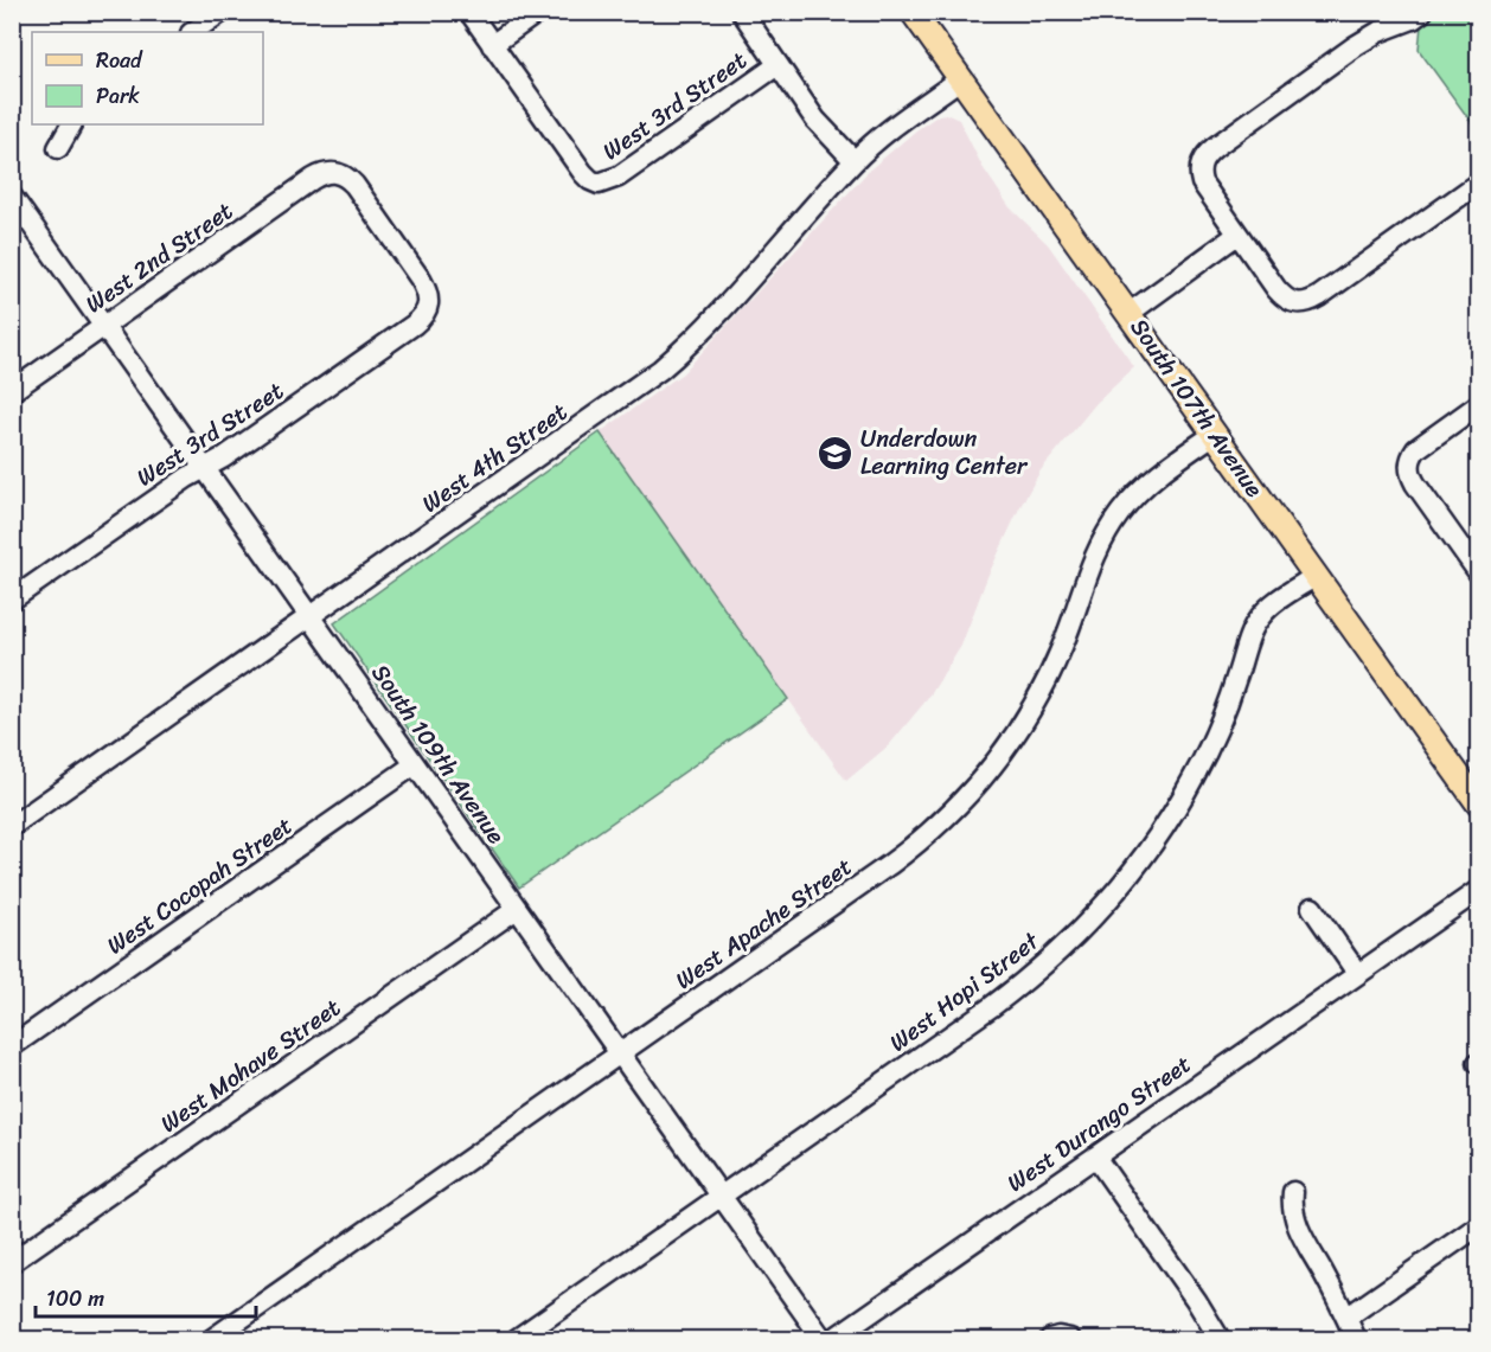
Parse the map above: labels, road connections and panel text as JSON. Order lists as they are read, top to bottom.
{
  "streets": {
    "main road": ["South 107th Avenue"],
    "street": [
      "West 3rd Street",
      "West 2nd Street",
      "West 4th Street",
      "South 109th Avenue",
      "West Cocopah Street",
      "West Apache Street",
      "West Hopi Street",
      "West Mohave Street",
      "West Durango Street"
    ]
  },
  "crossings": [
    ["West 3rd Street", "West 2nd Street"],
    ["West 3rd Street", "South 109th Avenue"],
    ["West 2nd Street", "South 109th Avenue"],
    ["South 107th Avenue", "West 4th Street"],
    ["South 107th Avenue", "West Apache Street"],
    ["South 107th Avenue", "West Hopi Street"],
    ["West 4th Street", "South 109th Avenue"],
    ["South 109th Avenue", "West Cocopah Street"],
    ["South 109th Avenue", "West Apache Street"],
    ["South 109th Avenue", "West Hopi Street"],
    ["South 109th Avenue", "West Mohave Street"]
  ],
  "places": {
    "school or university": ["Underdown Learning Center"]
  },
  "legend": ["Road", "Park"],
  "scale_bar": "100 m"
}
